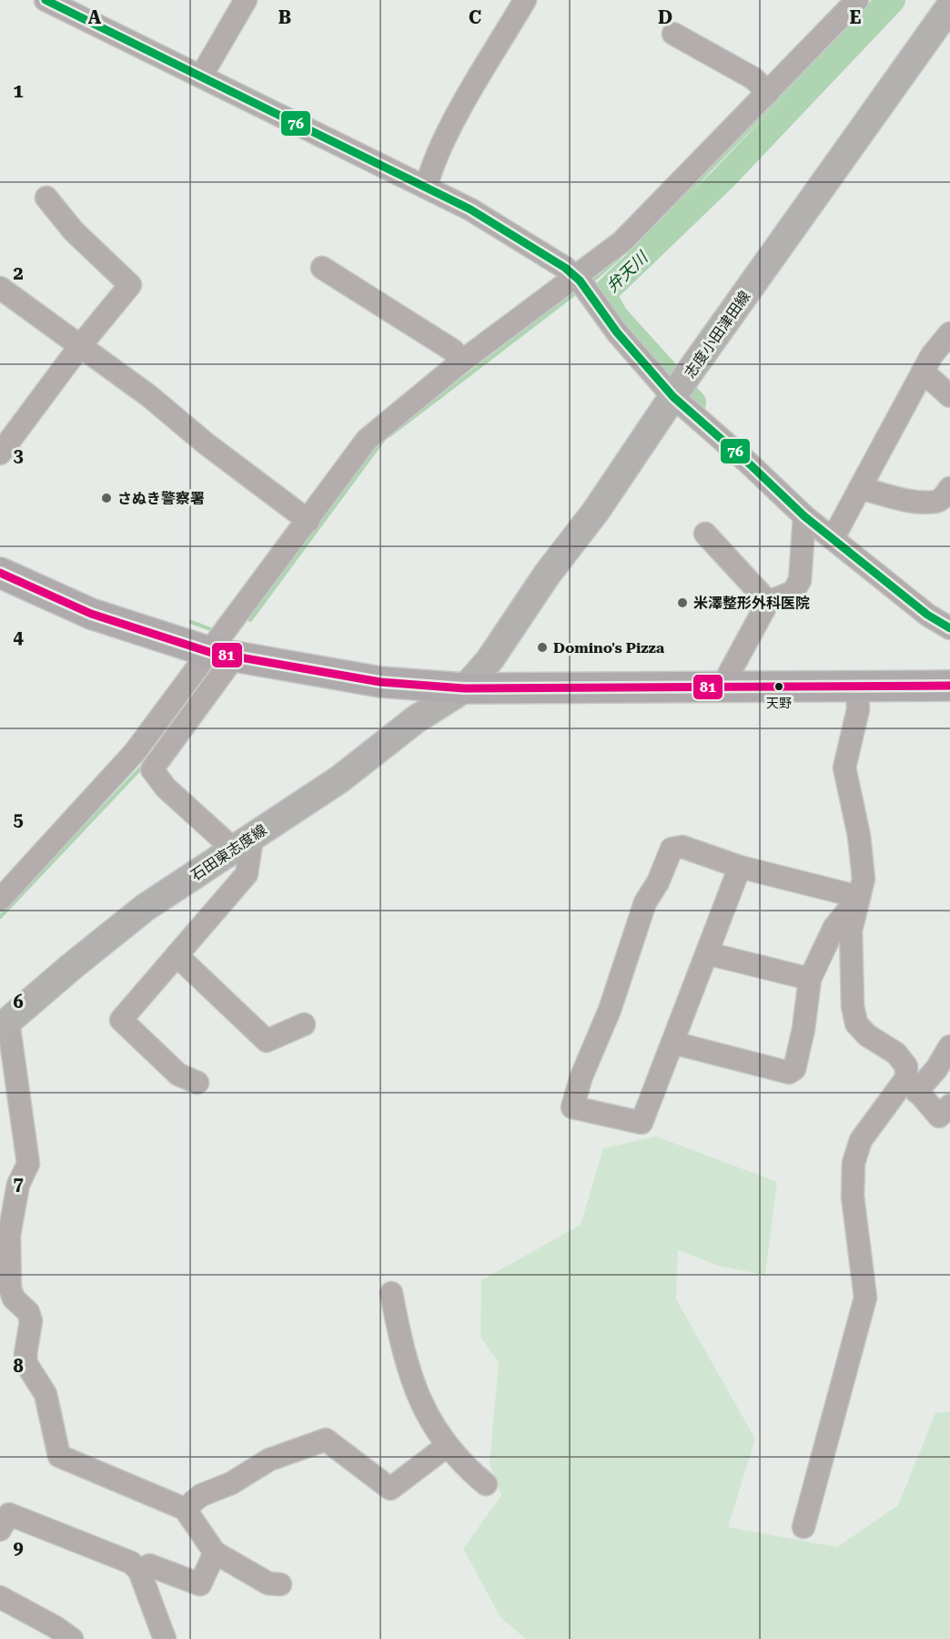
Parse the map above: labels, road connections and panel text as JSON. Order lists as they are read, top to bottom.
{
  "streets": {
    "main road": ["志度小田津田線", "石田東志度線"]
  },
  "crossings": [
    ["志度小田津田線", "石田東志度線"]
  ],
  "water": ["弁天川"],
  "places": [
    "さぬき警察署",
    "米澤整形外科医院",
    "Domino's Pizza",
    "天野"
  ],
  "lines": ["transit line 76", "transit line 81"],
  "grid": {
    "columns": [
      "A",
      "B",
      "C",
      "D",
      "E"
    ],
    "rows": [
      "1",
      "2",
      "3",
      "4",
      "5",
      "6",
      "7",
      "8",
      "9"
    ]
  }
}
